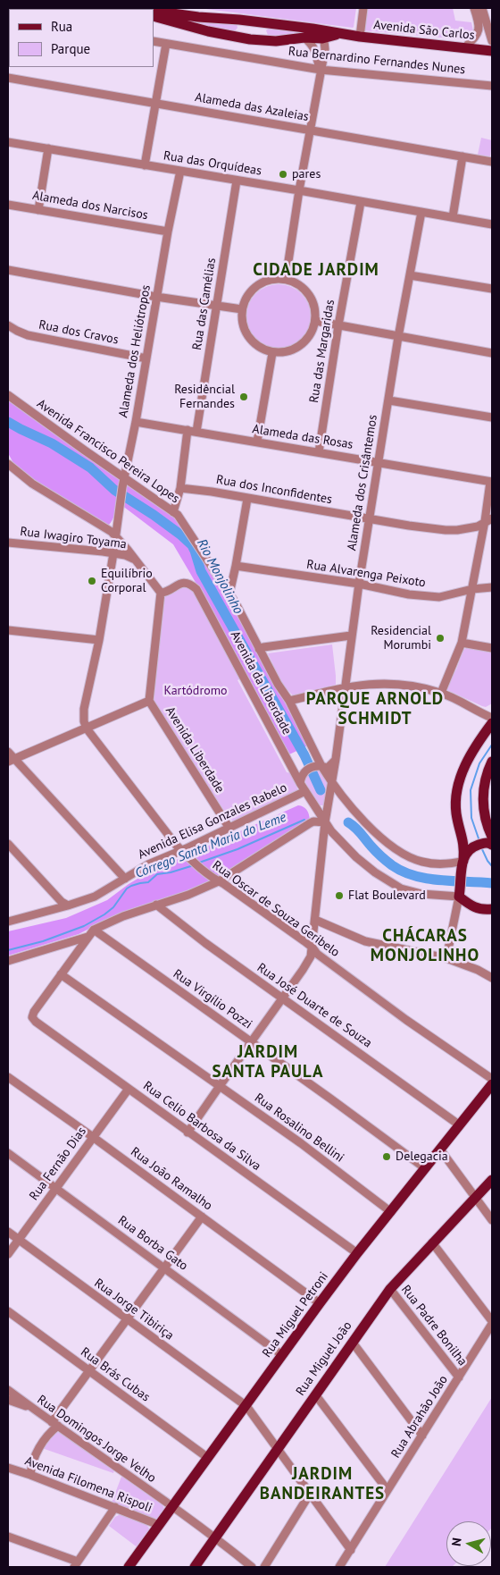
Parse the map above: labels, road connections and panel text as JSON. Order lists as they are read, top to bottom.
{
  "streets": {
    "main road": ["Avenida São Carlos", "Rua Miguel Petroni", "Rua Miguel João"],
    "street": [
      "Rua Bernardino Fernandes Nunes",
      "Alameda das Azaleias",
      "Rua das Orquídeas",
      "Alameda dos Narcisos",
      "Rua das Camélias",
      "Rua dos Cravos",
      "Alameda dos Heliótropos",
      "Rua das Margaridas",
      "Alameda das Rosas",
      "Avenida Francisco Pereira Lopes",
      "Alameda dos Crisântemos",
      "Rua dos Inconfidentes",
      "Rua Iwagiro Toyama",
      "Rua Alvarenga Peixoto",
      "Avenida da Liberdade",
      "Avenida Liberdade",
      "Avenida Elisa Gonzales Rabelo",
      "Rua Oscar de Souza Geribelo",
      "Rua Virgílio Pozzi",
      "Rua José Duarte de Souza",
      "Rua Celio Barbosa da Silva",
      "Rua Rosalino Bellini",
      "Rua Fernão Dias",
      "Rua João Ramalho",
      "Rua Borba Gato",
      "Rua Jorge Tibiriça",
      "Rua Padre Bonilha",
      "Rua Brás Cubas",
      "Rua Abrahão João",
      "Rua Domingos Jorge Velho",
      "Avenida Filomena Rispoli"
    ]
  },
  "crossings": [
    ["Rua das Orquídeas", "Rua das Camélias"],
    ["Rua das Orquídeas", "Alameda dos Heliótropos"],
    ["Rua das Orquídeas", "Rua das Margaridas"],
    ["Rua das Orquídeas", "Alameda dos Crisântemos"],
    ["Alameda dos Narcisos", "Alameda dos Heliótropos"],
    ["Rua das Camélias", "Alameda das Rosas"],
    ["Rua dos Cravos", "Alameda dos Heliótropos"],
    ["Alameda dos Heliótropos", "Alameda das Rosas"],
    ["Alameda dos Heliótropos", "Avenida Francisco Pereira Lopes"],
    ["Rua das Margaridas", "Alameda das Rosas"],
    ["Alameda das Rosas", "Alameda dos Crisântemos"],
    ["Avenida Francisco Pereira Lopes", "Alameda dos Crisântemos"],
    ["Alameda dos Crisântemos", "Rua dos Inconfidentes"],
    ["Alameda dos Crisântemos", "Rua Alvarenga Peixoto"],
    ["Alameda dos Crisântemos", "Avenida da Liberdade"],
    ["Alameda dos Crisântemos", "Rua Oscar de Souza Geribelo"],
    ["Alameda dos Crisântemos", "Rua Virgílio Pozzi"],
    ["Alameda dos Crisântemos", "Rua José Duarte de Souza"],
    ["Alameda dos Crisântemos", "Rua Celio Barbosa da Silva"],
    ["Alameda dos Crisântemos", "Rua Rosalino Bellini"],
    ["Avenida da Liberdade", "Avenida Liberdade"],
    ["Avenida da Liberdade", "Avenida Elisa Gonzales Rabelo"],
    ["Avenida Liberdade", "Avenida Elisa Gonzales Rabelo"],
    ["Avenida Elisa Gonzales Rabelo", "Rua Oscar de Souza Geribelo"],
    ["Rua Oscar de Souza Geribelo", "Rua Miguel Petroni"],
    ["Rua Virgílio Pozzi", "Rua Miguel Petroni"],
    ["Rua José Duarte de Souza", "Rua Miguel Petroni"],
    ["Rua Celio Barbosa da Silva", "Rua Rosalino Bellini"],
    ["Rua Celio Barbosa da Silva", "Rua Fernão Dias"],
    ["Rua Celio Barbosa da Silva", "Rua Miguel Petroni"],
    ["Rua Rosalino Bellini", "Rua Miguel Petroni"],
    ["Rua Fernão Dias", "Rua João Ramalho"],
    ["Rua Fernão Dias", "Rua Borba Gato"],
    ["Rua Fernão Dias", "Rua Jorge Tibiriça"],
    ["Rua João Ramalho", "Rua Miguel Petroni"],
    ["Rua Borba Gato", "Rua Miguel Petroni"],
    ["Rua Jorge Tibiriça", "Rua Miguel Petroni"],
    ["Rua Jorge Tibiriça", "Rua Miguel João"],
    ["Rua Jorge Tibiriça", "Rua Abrahão João"],
    ["Rua Miguel Petroni", "Rua Brás Cubas"],
    ["Rua Miguel Petroni", "Rua Domingos Jorge Velho"],
    ["Rua Miguel Petroni", "Avenida Filomena Rispoli"],
    ["Rua Padre Bonilha", "Rua Miguel João"],
    ["Rua Padre Bonilha", "Rua Abrahão João"],
    ["Rua Miguel João", "Rua Domingos Jorge Velho"]
  ],
  "districts": [
    "CIDADE JARDIM",
    "PARQUE ARNOLD SCHMIDT",
    "CHÁCARAS MONJOLINHO",
    "JARDIM SANTA PAULA",
    "JARDIM BANDEIRANTES"
  ],
  "water": ["Rio Monjolinho", "Córrego Santa Maria do Leme"],
  "parks": ["Kartódromo"],
  "places": [
    "pares",
    "Residêncial Fernandes",
    "Equilíbrio Corporal",
    "Residencial Morumbi",
    "Flat Boulevard",
    "Delegacia"
  ],
  "legend": ["Rua", "Parque"],
  "north": "left"
}
